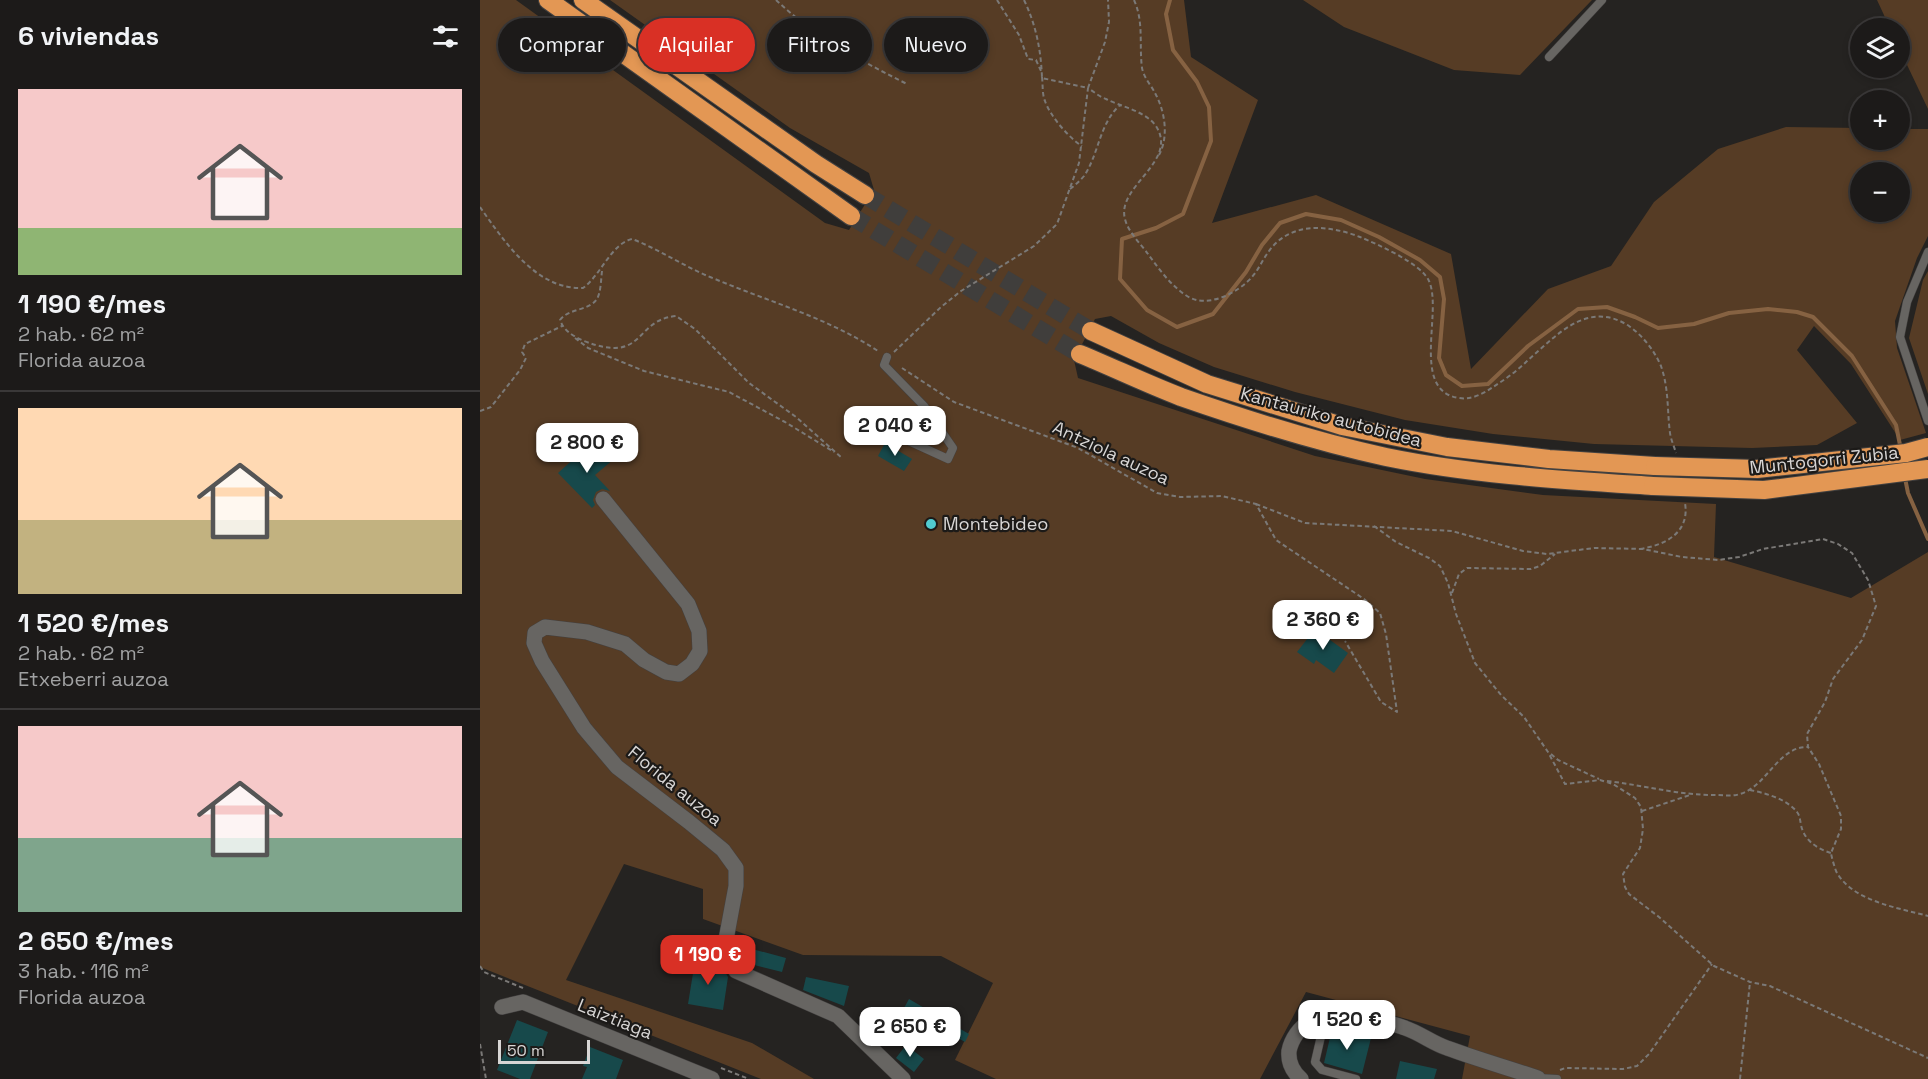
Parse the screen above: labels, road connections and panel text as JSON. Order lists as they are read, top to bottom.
{
  "streets": {
    "highway": ["Kantauriko autobidea", "Muntogorri Zubia"],
    "street": ["Florida auzoa", "Laiztiaga"],
    "path": ["Antziola auzoa"]
  },
  "crossings": [
    ["Kantauriko autobidea", "Muntogorri Zubia"]
  ],
  "places": ["Montebideo"],
  "scale_bar": "50 m",
  "page": {
    "heading": "6 viviendas",
    "map_buttons": ["+", "−"],
    "chip": [
      "Comprar",
      "Alquilar",
      "Filtros",
      "Nuevo"
    ],
    "list": [
      {
        "name": "1 190 €/mes",
        "note": "2 hab. · 62 m² · Florida auzoa"
      },
      {
        "name": "1 520 €/mes",
        "note": "2 hab. · 62 m² · Etxeberri auzoa"
      },
      {
        "name": "2 650 €/mes",
        "note": "3 hab. · 116 m² · Florida auzoa"
      }
    ],
    "price": [
      "2 040 €",
      "2 800 €",
      "2 360 €",
      "1 190 €",
      "1 520 €",
      "2 650 €"
    ],
    "scale": "50 m"
  }
}
